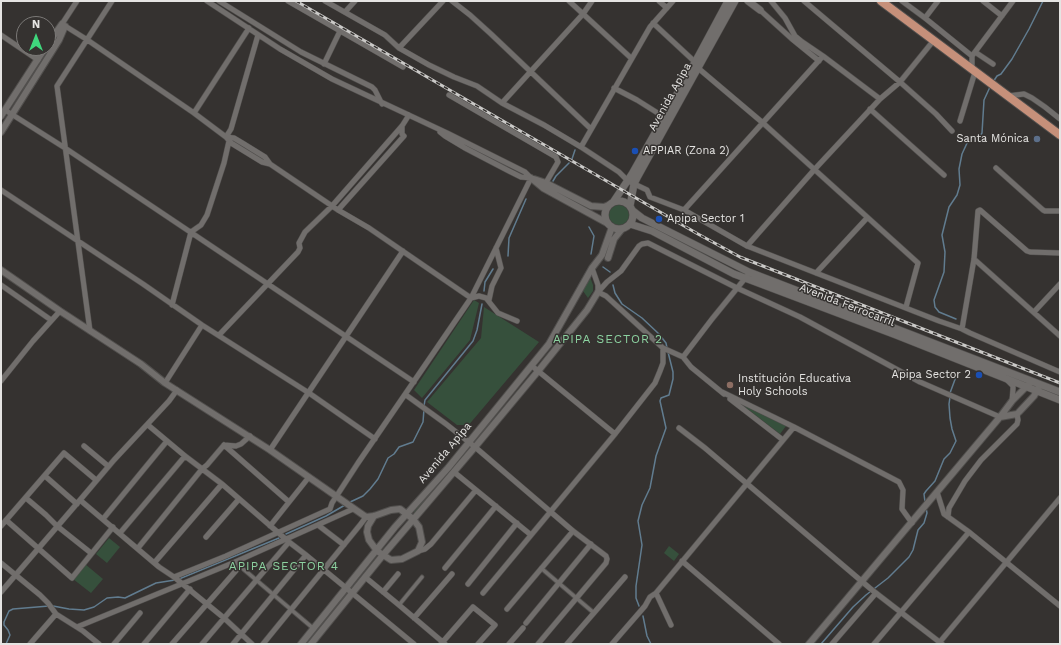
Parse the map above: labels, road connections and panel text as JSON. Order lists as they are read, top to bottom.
{
  "streets": {
    "main road": ["Avenida Apipa", "Avenida Ferrocarril"]
  },
  "crossings": [
    ["Avenida Apipa", "Avenida Ferrocarril"]
  ],
  "districts": ["APIPA SECTOR 2", "APIPA SECTOR 4"],
  "places": [
    "Santa Mónica",
    "APPIAR (Zona 2)",
    "Apipa Sector 1",
    "Apipa Sector 2",
    "Institución Educativa Holy Schools"
  ],
  "north": "top"
}
